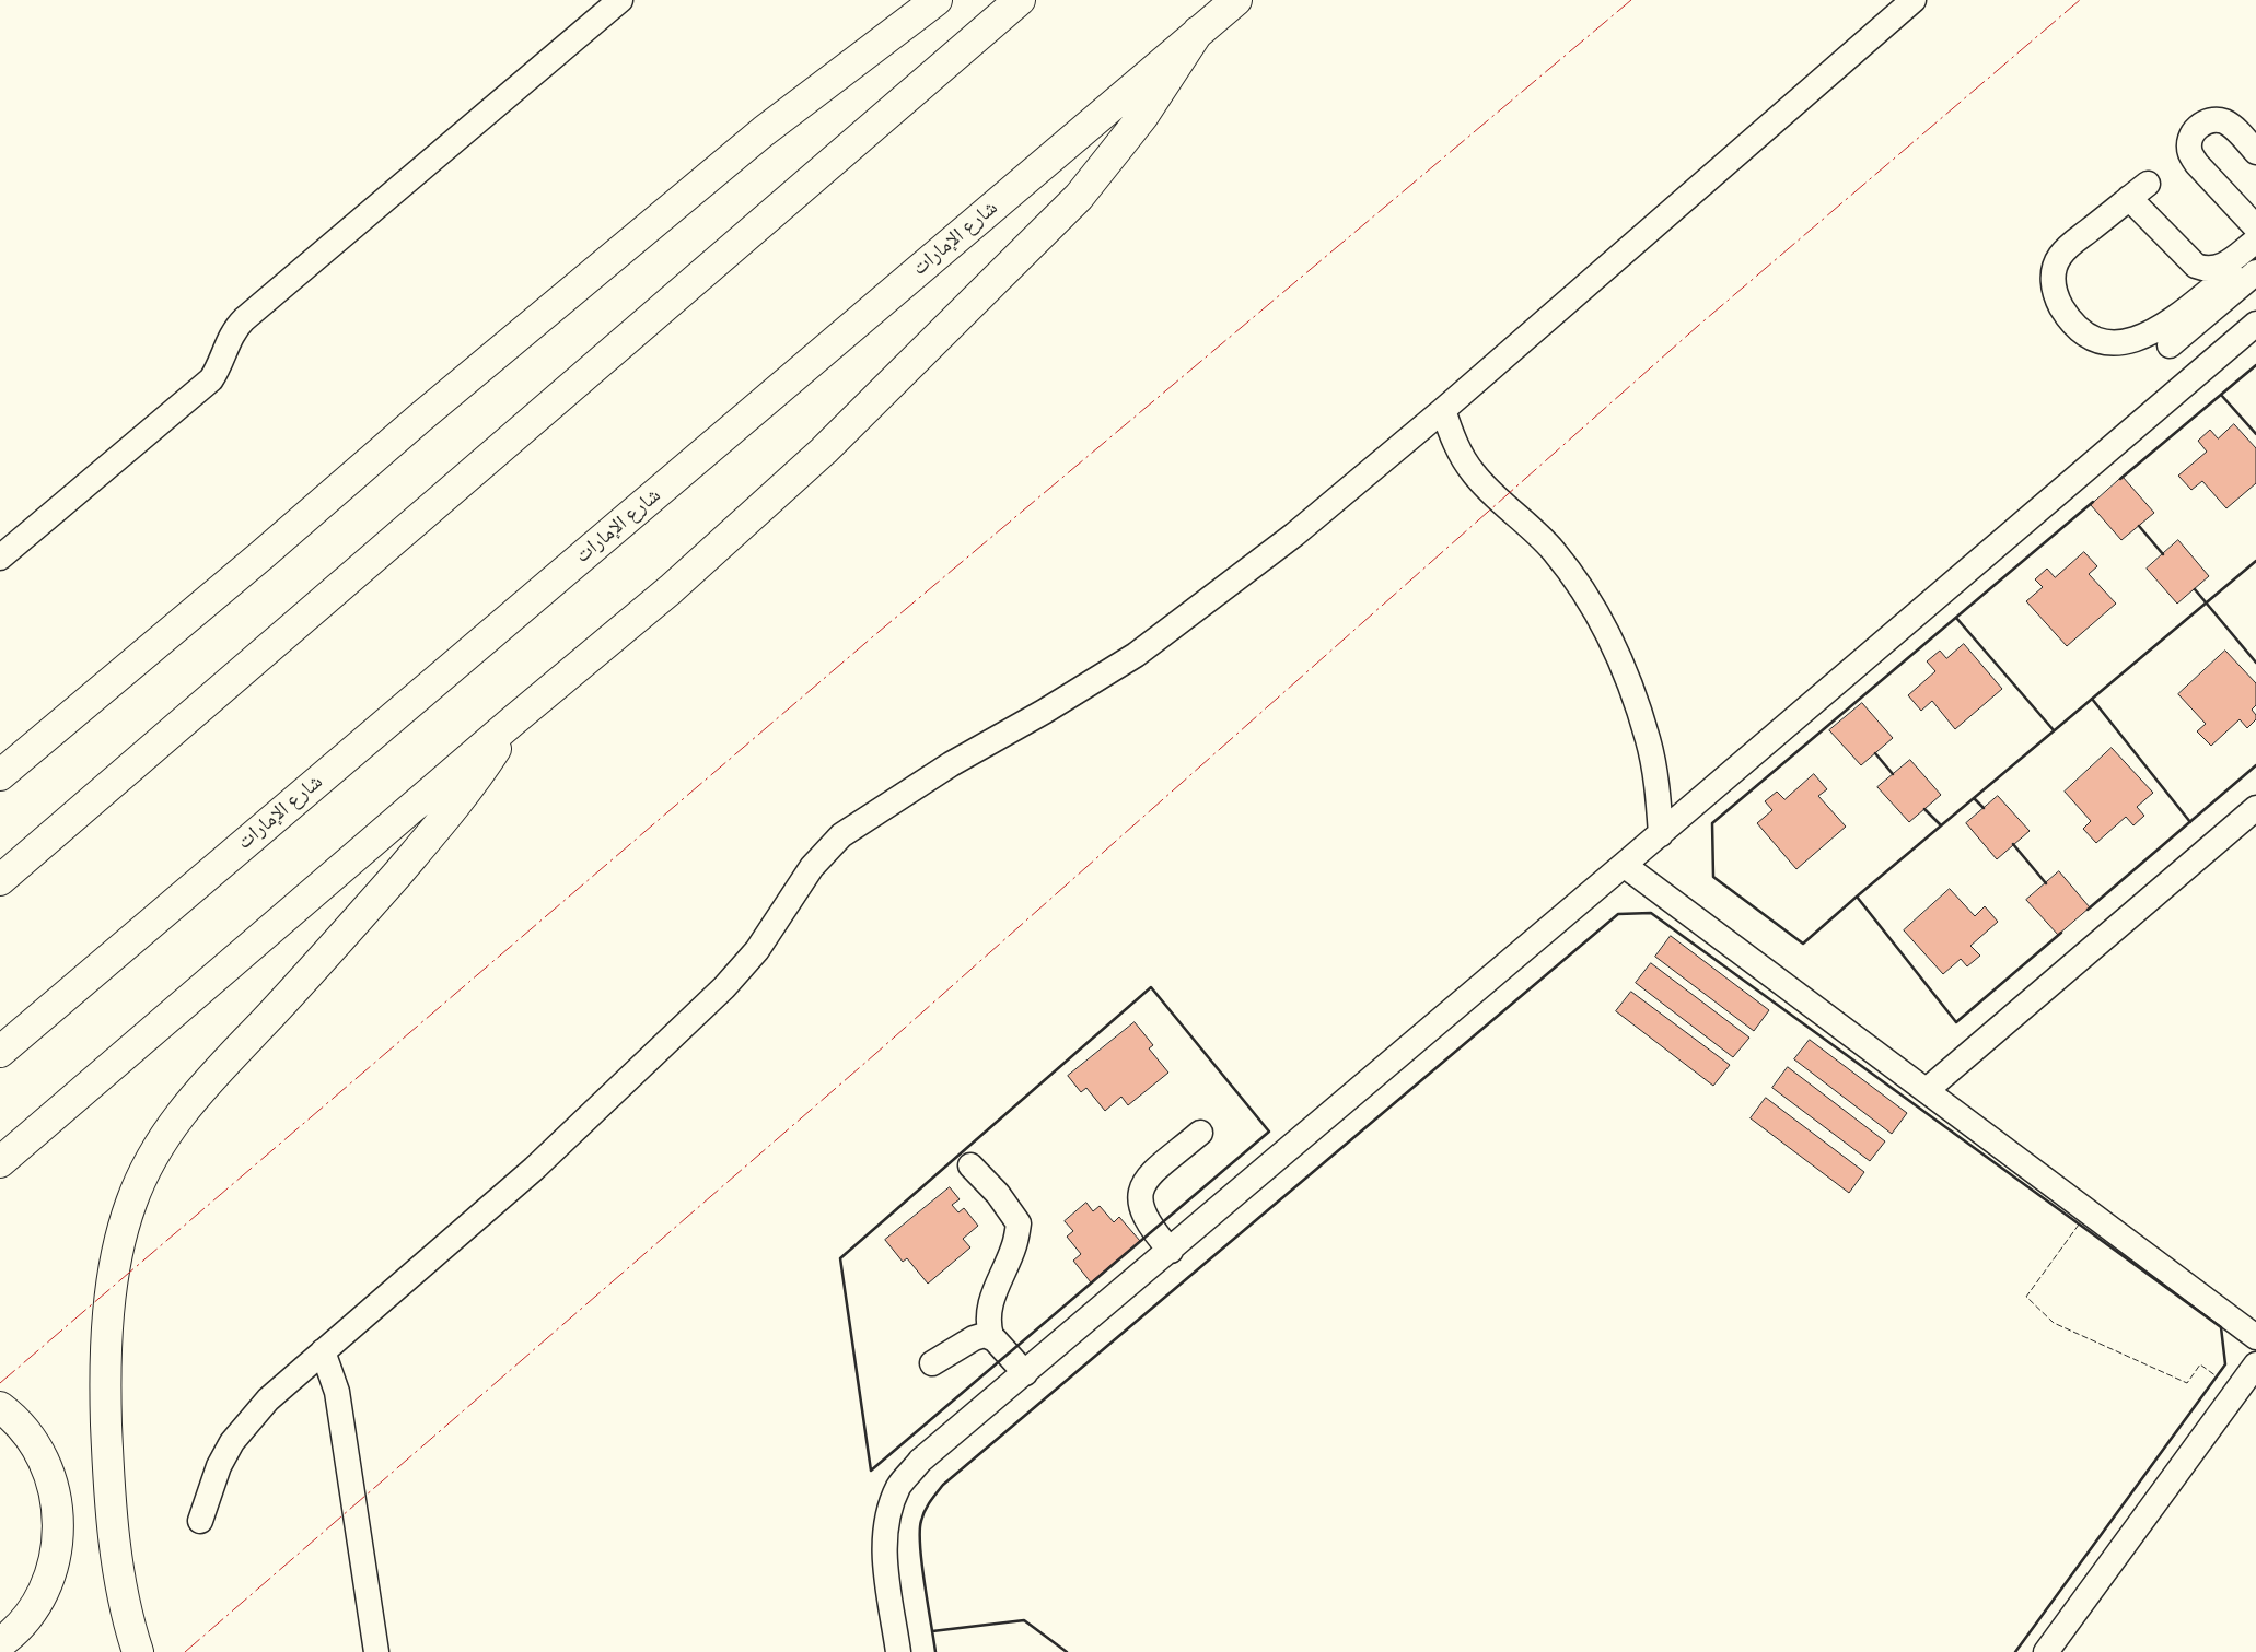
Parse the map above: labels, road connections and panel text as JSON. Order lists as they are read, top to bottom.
{
  "streets": {
    "highway": ["شارع الإمارات"]
  }
}
